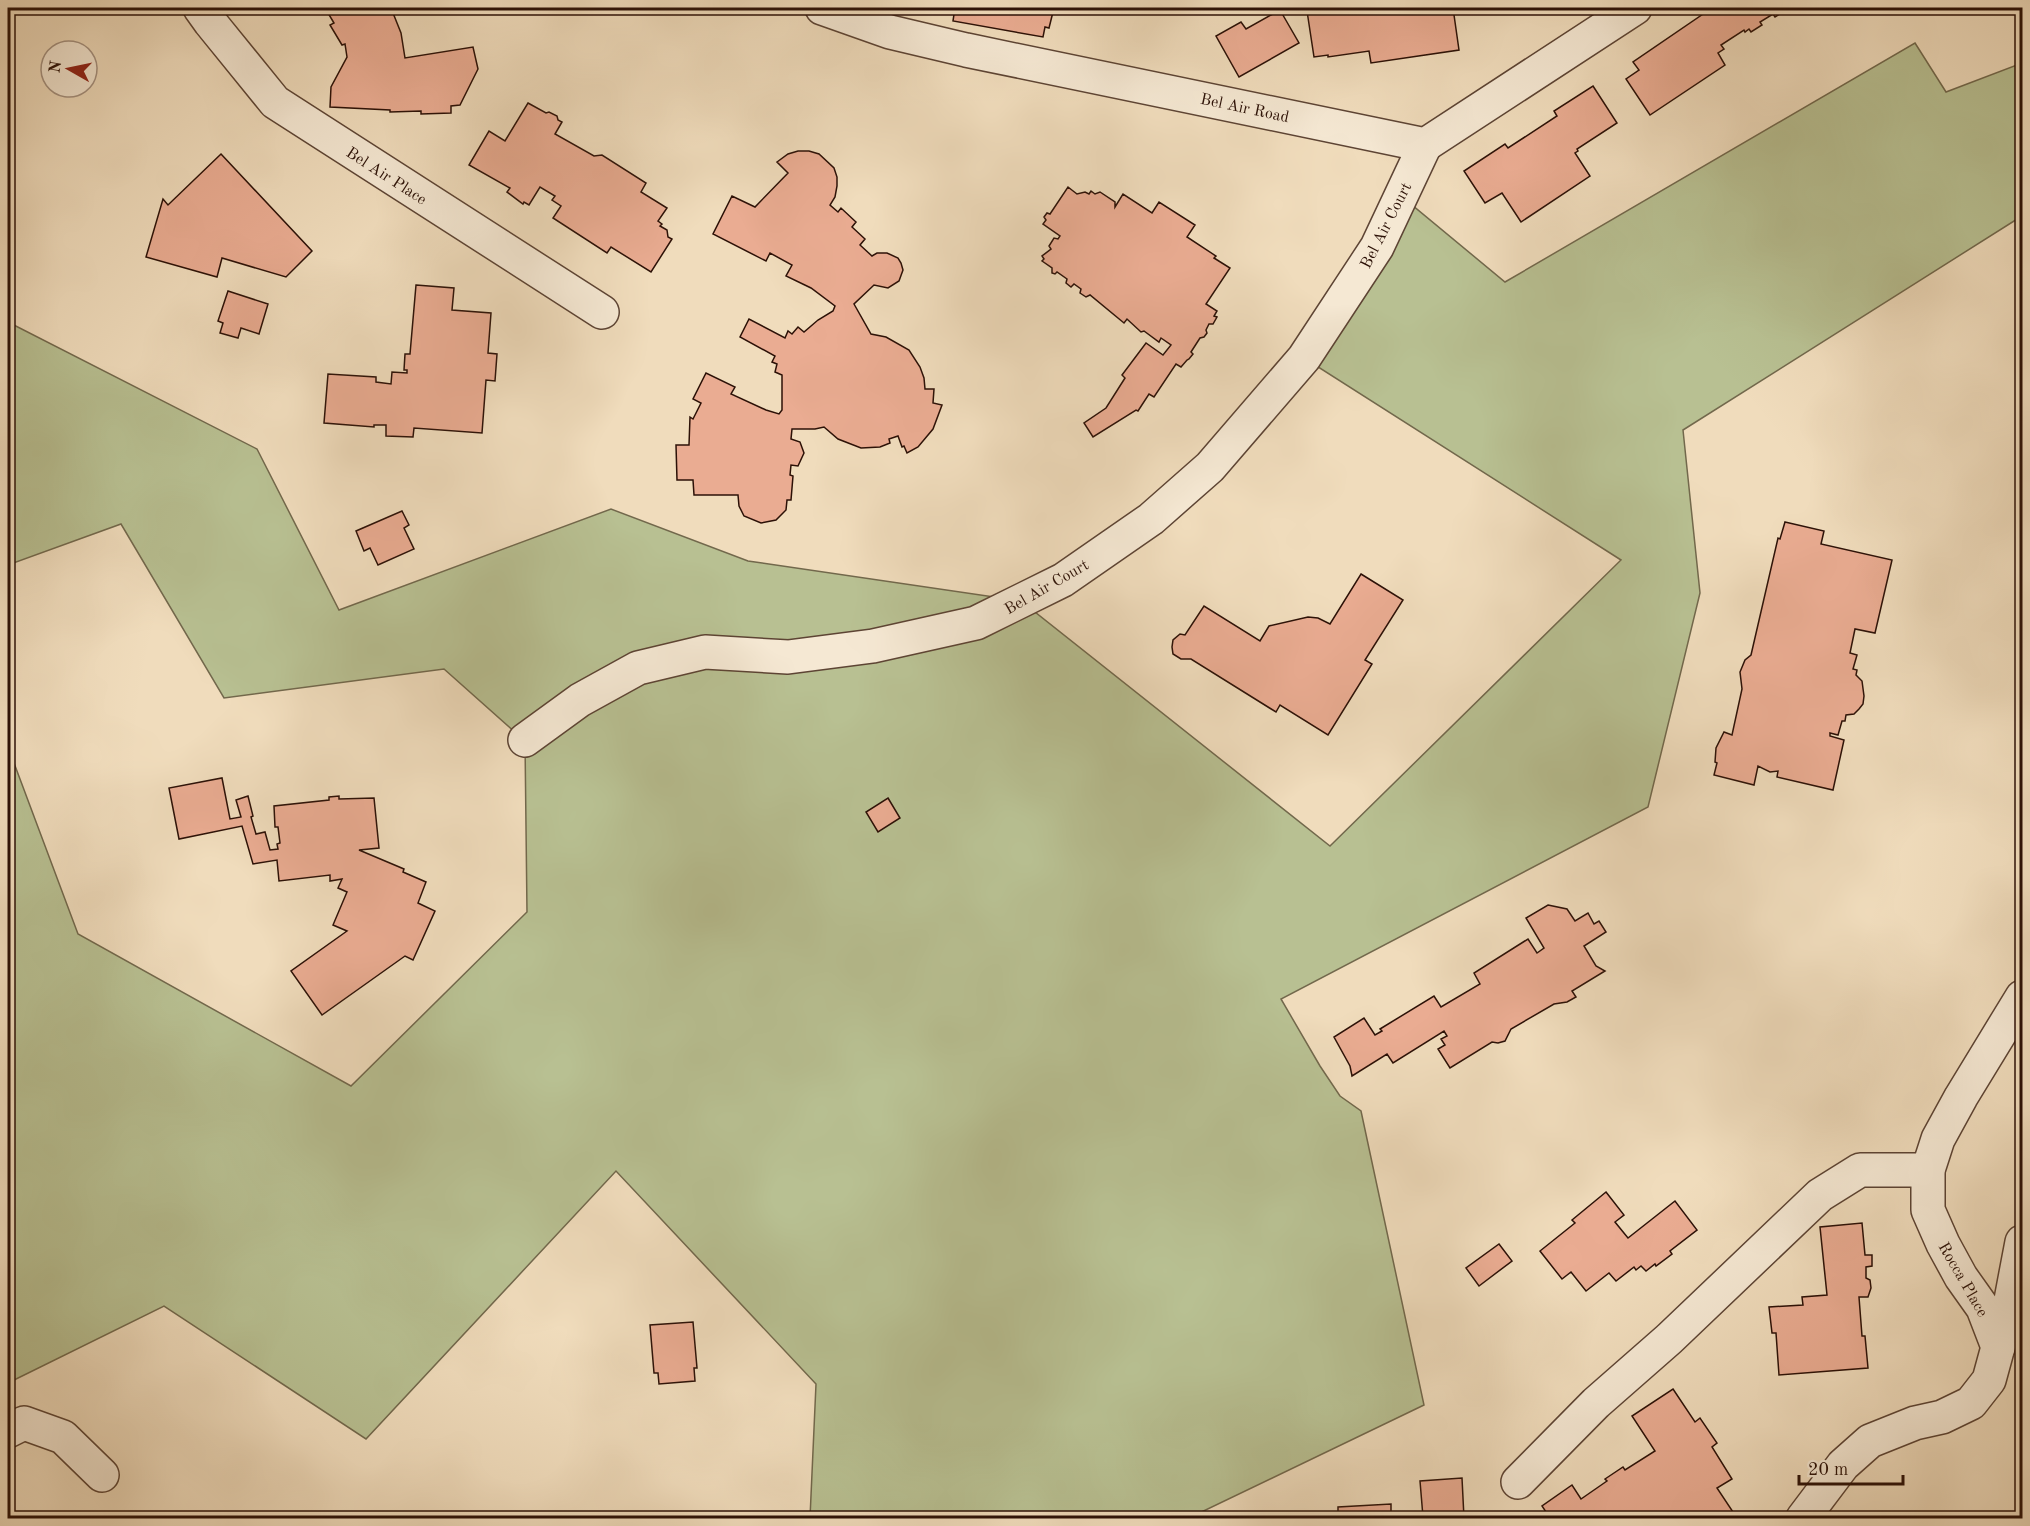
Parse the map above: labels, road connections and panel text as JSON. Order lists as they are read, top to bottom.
{
  "streets": {
    "street": [
      "Bel Air Road",
      "Bel Air Place",
      "Bel Air Court",
      "Rocca Place"
    ]
  },
  "crossings": [
    ["Bel Air Road", "Bel Air Court"]
  ],
  "scale_bar": "20 m",
  "north": "left"
}
